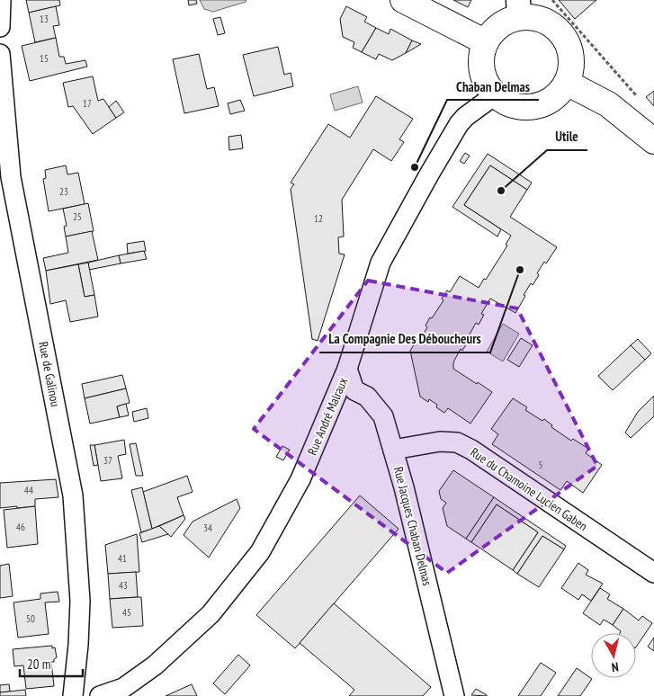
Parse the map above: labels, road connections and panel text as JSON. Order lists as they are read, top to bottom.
{
  "streets": {
    "street": [
      "Rue de Galinou",
      "Rue André Malraux",
      "Rue du Chamoine Lucien Gaben",
      "Rue Jacques Chaban Delmas"
    ]
  },
  "crossings": [
    ["Rue André Malraux", "Rue Jacques Chaban Delmas"],
    ["Rue du Chamoine Lucien Gaben", "Rue Jacques Chaban Delmas"]
  ],
  "places": ["Chaban Delmas", "Utile", "La Compagnie Des Déboucheurs"],
  "house_numbers": [
    "13",
    "15",
    "17",
    "23",
    "25",
    "12",
    "37",
    "5",
    "44",
    "46",
    "34",
    "41",
    "43",
    "45",
    "50"
  ],
  "scale_bar": "20 m",
  "north": "bottom"
}
